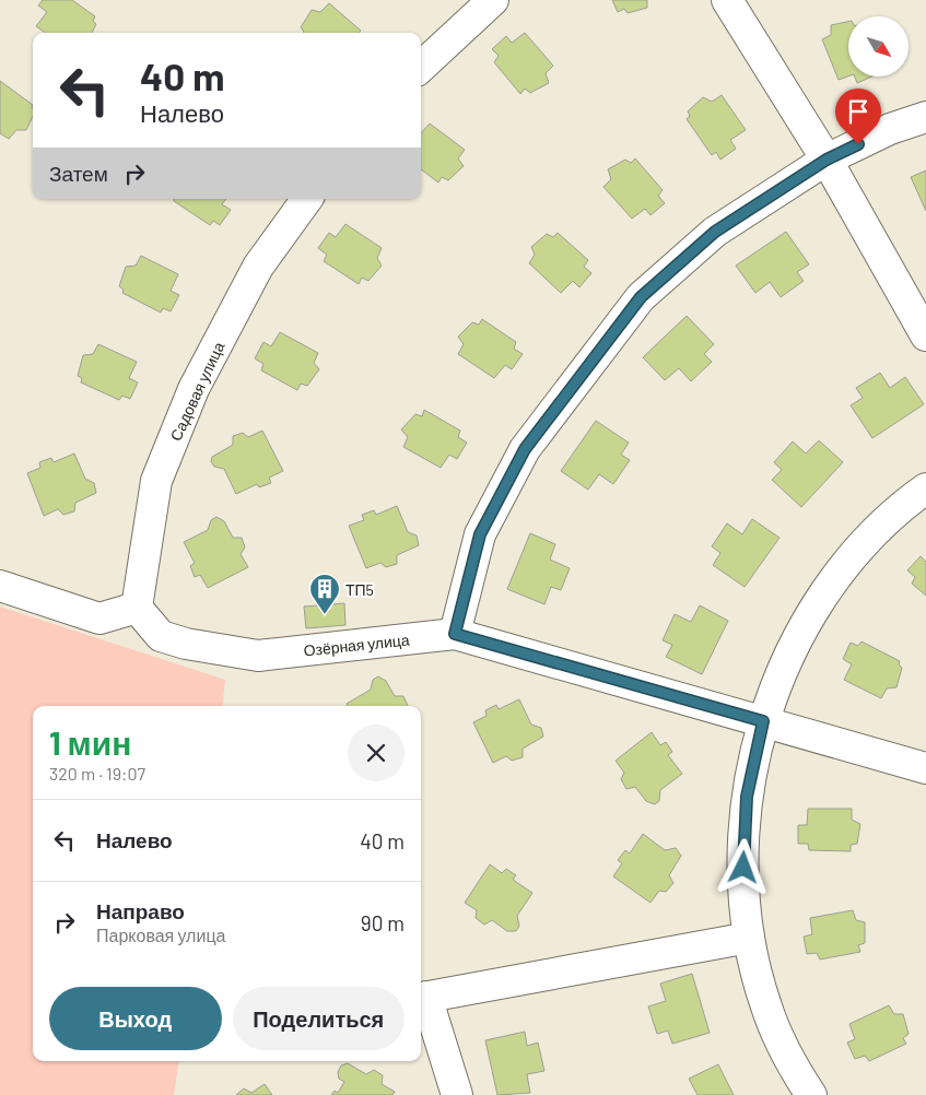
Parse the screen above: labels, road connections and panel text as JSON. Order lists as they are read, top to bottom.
{
  "streets": {
    "street": ["Садовая улица", "Озёрная улица"]
  },
  "crossings": [
    ["Садовая улица", "Озёрная улица"]
  ],
  "places": {
    "building": ["ТП5"]
  },
  "north": "bottom right",
  "page": {
    "turn": ["40 m", "Налево"],
    "then": "Затем",
    "heading": ["1 мин", "320 m · 19:07"],
    "list": [
      {
        "name": "Налево",
        "value": "40 m"
      },
      {
        "name": "Направо",
        "note": "Парковая улица",
        "value": "90 m"
      }
    ],
    "buttons": ["Выход", "Поделиться"]
  }
}
